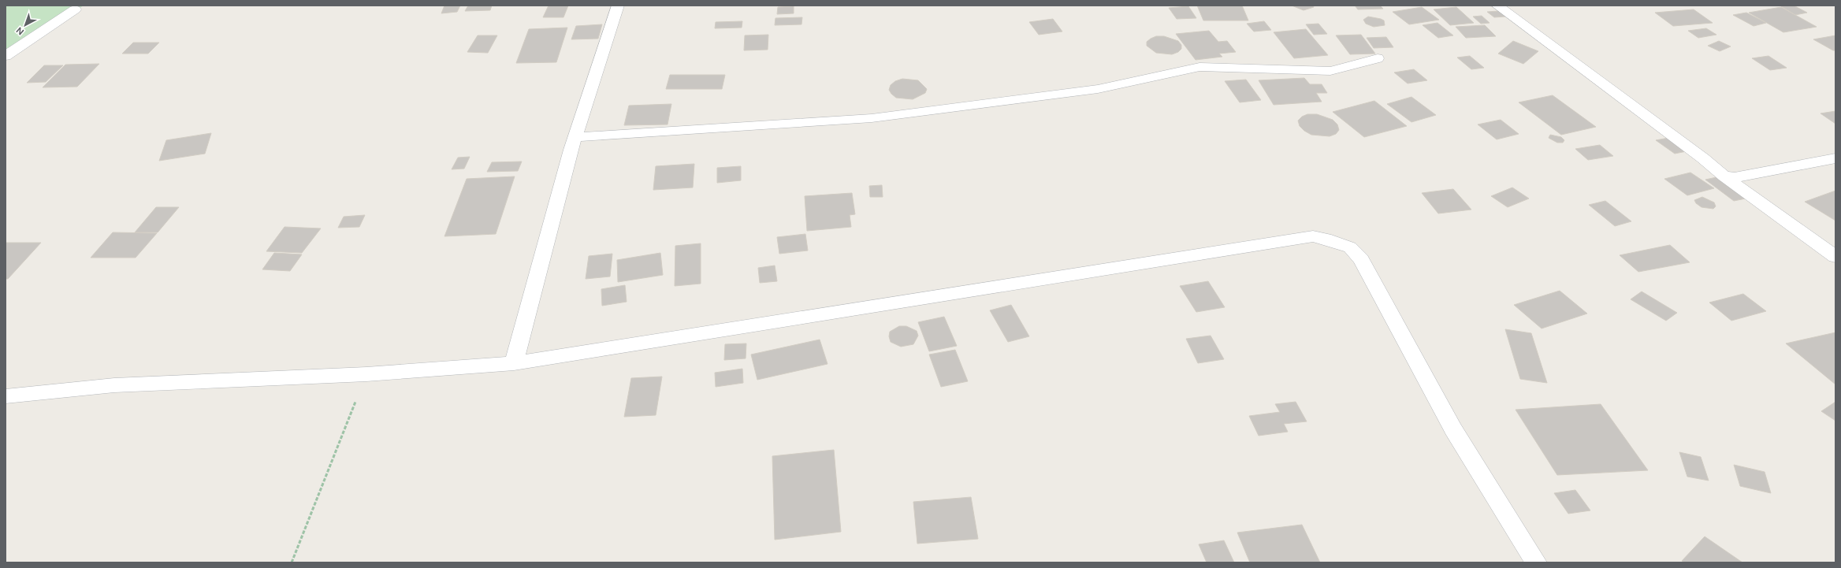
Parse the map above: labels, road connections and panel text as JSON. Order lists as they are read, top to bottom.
{
  "north": "bottom left"
}
